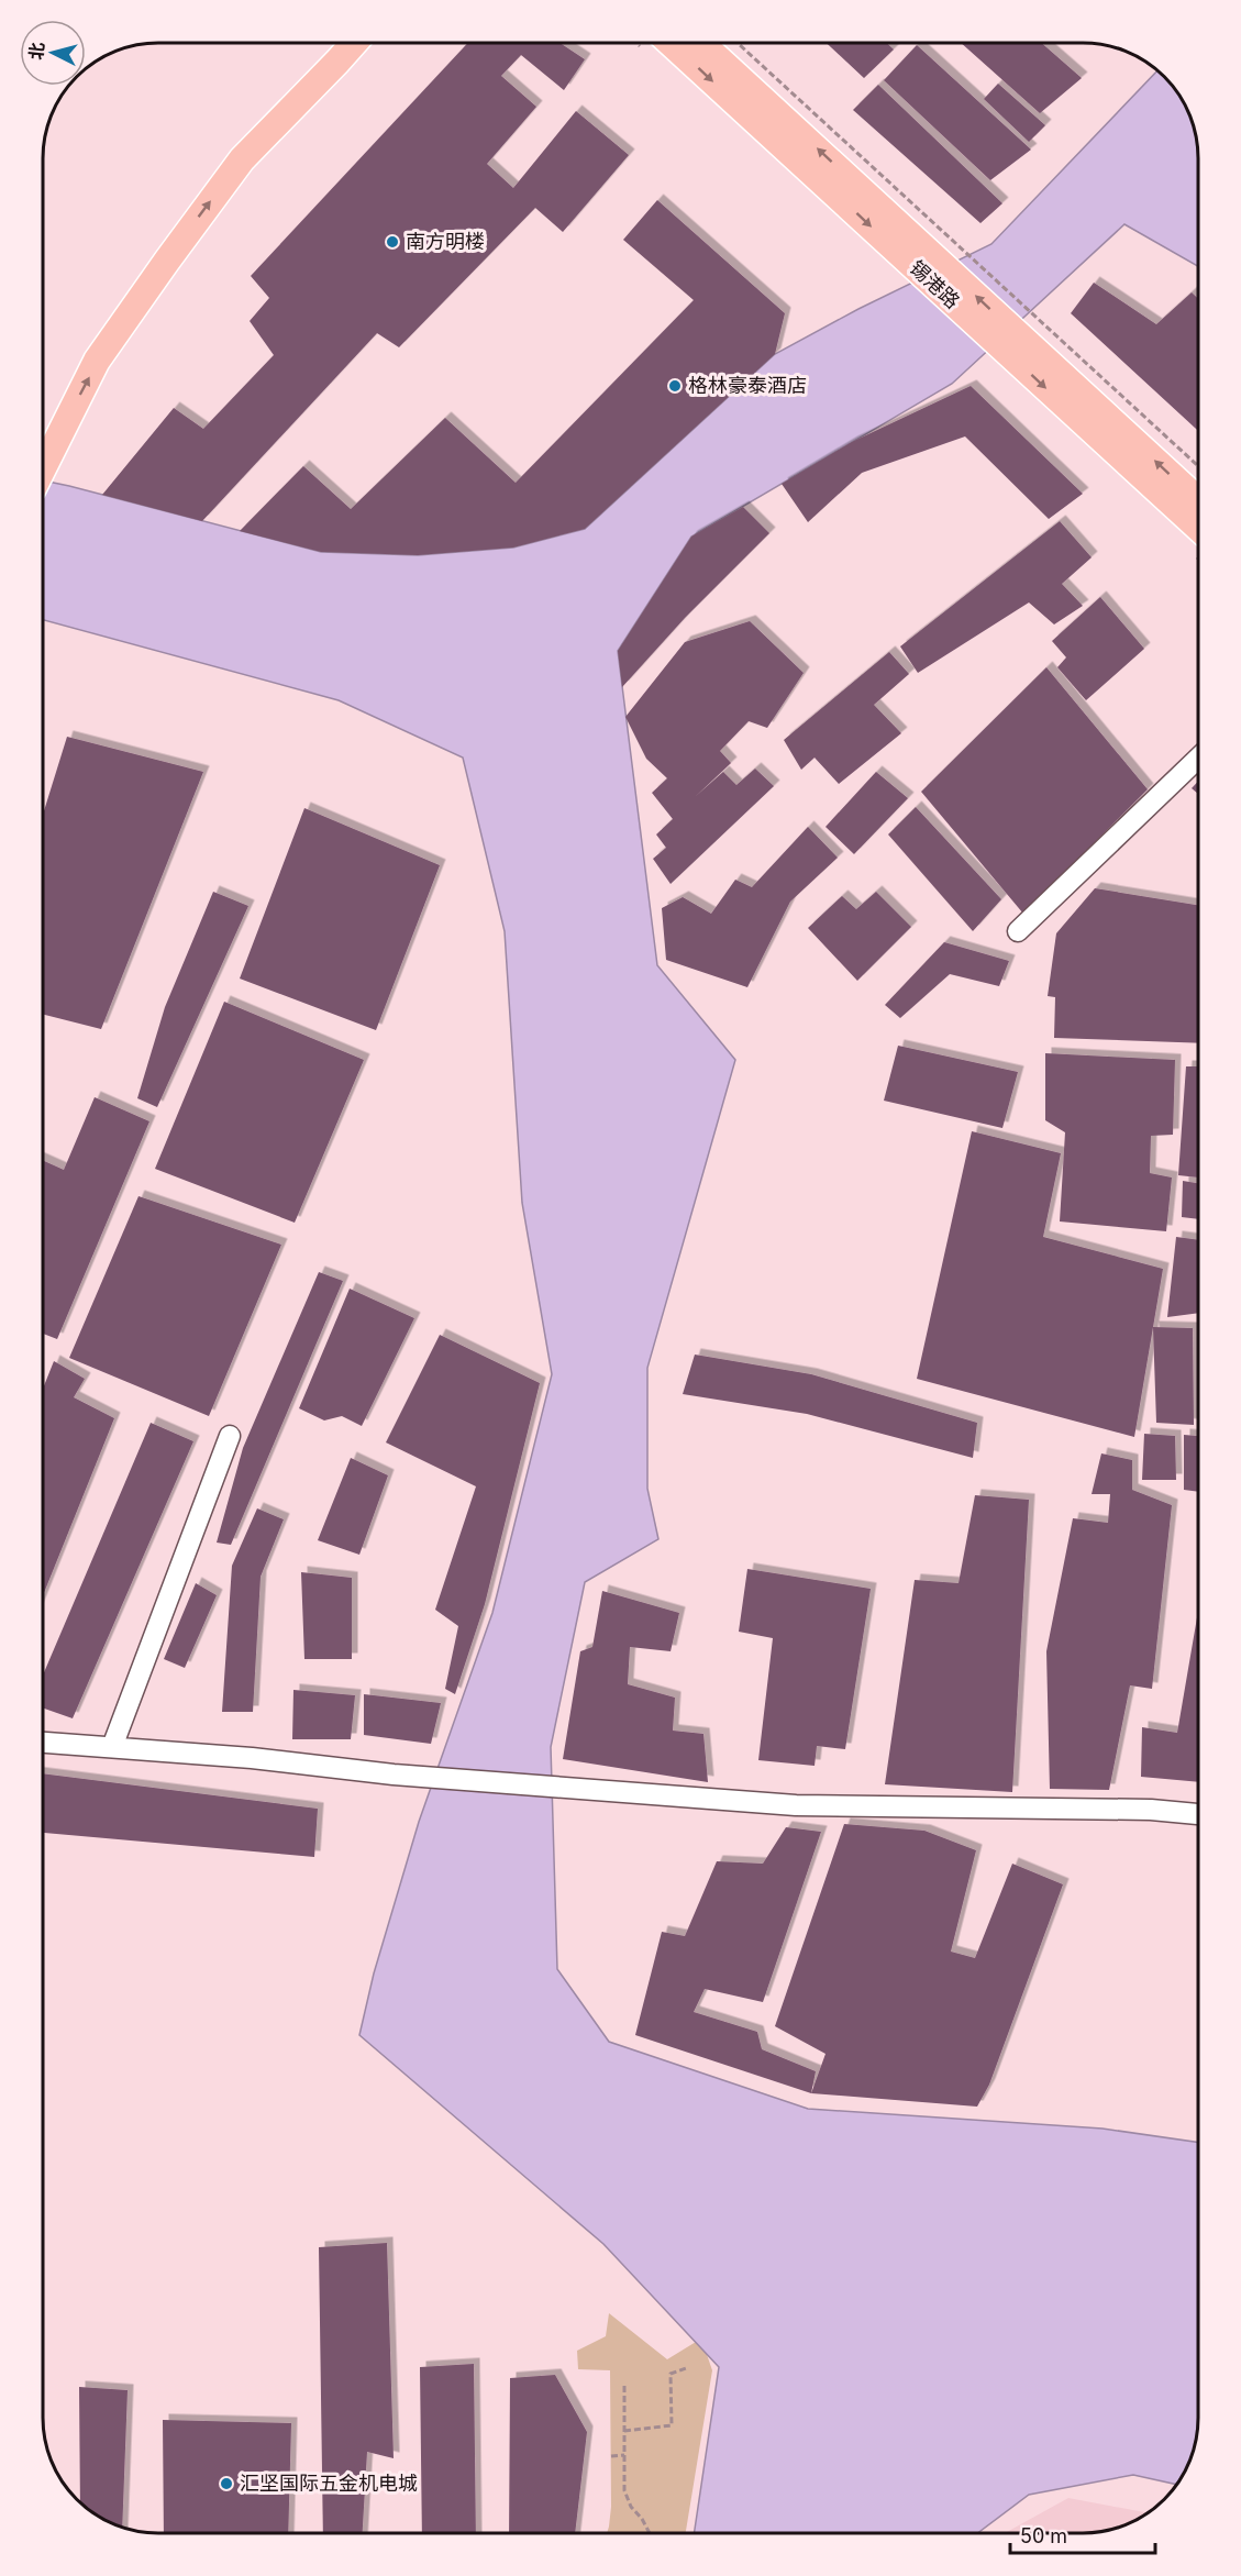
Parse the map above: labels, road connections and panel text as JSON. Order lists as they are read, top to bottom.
{
  "streets": {
    "main road": ["锡港路"]
  },
  "places": ["南方明楼", "格林豪泰酒店", "汇坚国际五金机电城"],
  "scale_bar": "50 m",
  "north": "left"
}
